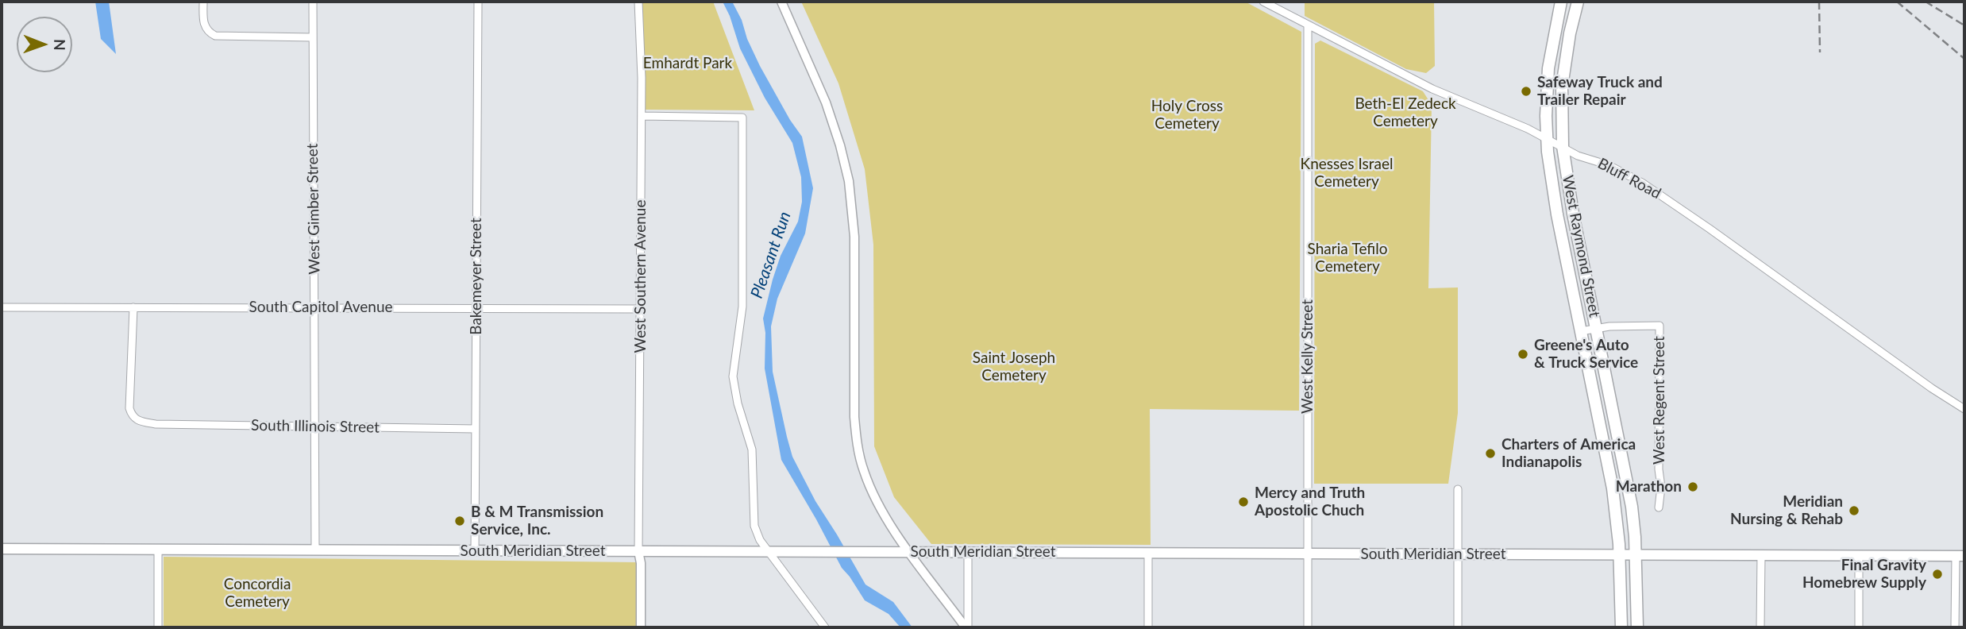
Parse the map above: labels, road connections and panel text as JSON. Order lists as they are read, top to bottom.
{
  "streets": {
    "main road": ["West Raymond Street", "South Meridian Street"],
    "street": [
      "Bluff Road",
      "West Gimber Street",
      "Bakemeyer Street",
      "West Southern Avenue",
      "South Capitol Avenue",
      "West Kelly Street",
      "West Regent Street",
      "South Illinois Street"
    ]
  },
  "crossings": [
    ["Bluff Road", "West Raymond Street"],
    ["Bluff Road", "West Kelly Street"],
    ["West Gimber Street", "South Capitol Avenue"],
    ["West Gimber Street", "South Illinois Street"],
    ["West Gimber Street", "South Meridian Street"],
    ["West Raymond Street", "West Regent Street"],
    ["West Raymond Street", "South Meridian Street"],
    ["Bakemeyer Street", "South Capitol Avenue"],
    ["Bakemeyer Street", "South Illinois Street"],
    ["Bakemeyer Street", "South Meridian Street"],
    ["West Southern Avenue", "South Capitol Avenue"],
    ["West Southern Avenue", "South Meridian Street"],
    ["South Capitol Avenue", "South Illinois Street"],
    ["West Kelly Street", "South Meridian Street"]
  ],
  "water": ["Pleasant Run"],
  "parks": [
    "Emhardt Park",
    "Beth-El Zedeck Cemetery",
    "Holy Cross Cemetery",
    "Knesses Israel Cemetery",
    "Sharia Tefilo Cemetery",
    "Saint Joseph Cemetery",
    "Concordia Cemetery"
  ],
  "places": [
    "Safeway Truck and Trailer Repair",
    "Greene's Auto & Truck Service",
    "Charters of America Indianapolis",
    "Marathon",
    "Mercy and Truth Apostolic Chuch",
    "Meridian Nursing & Rehab",
    "B & M Transmission Service, Inc.",
    "Final Gravity Homebrew Supply"
  ],
  "north": "right"
}
